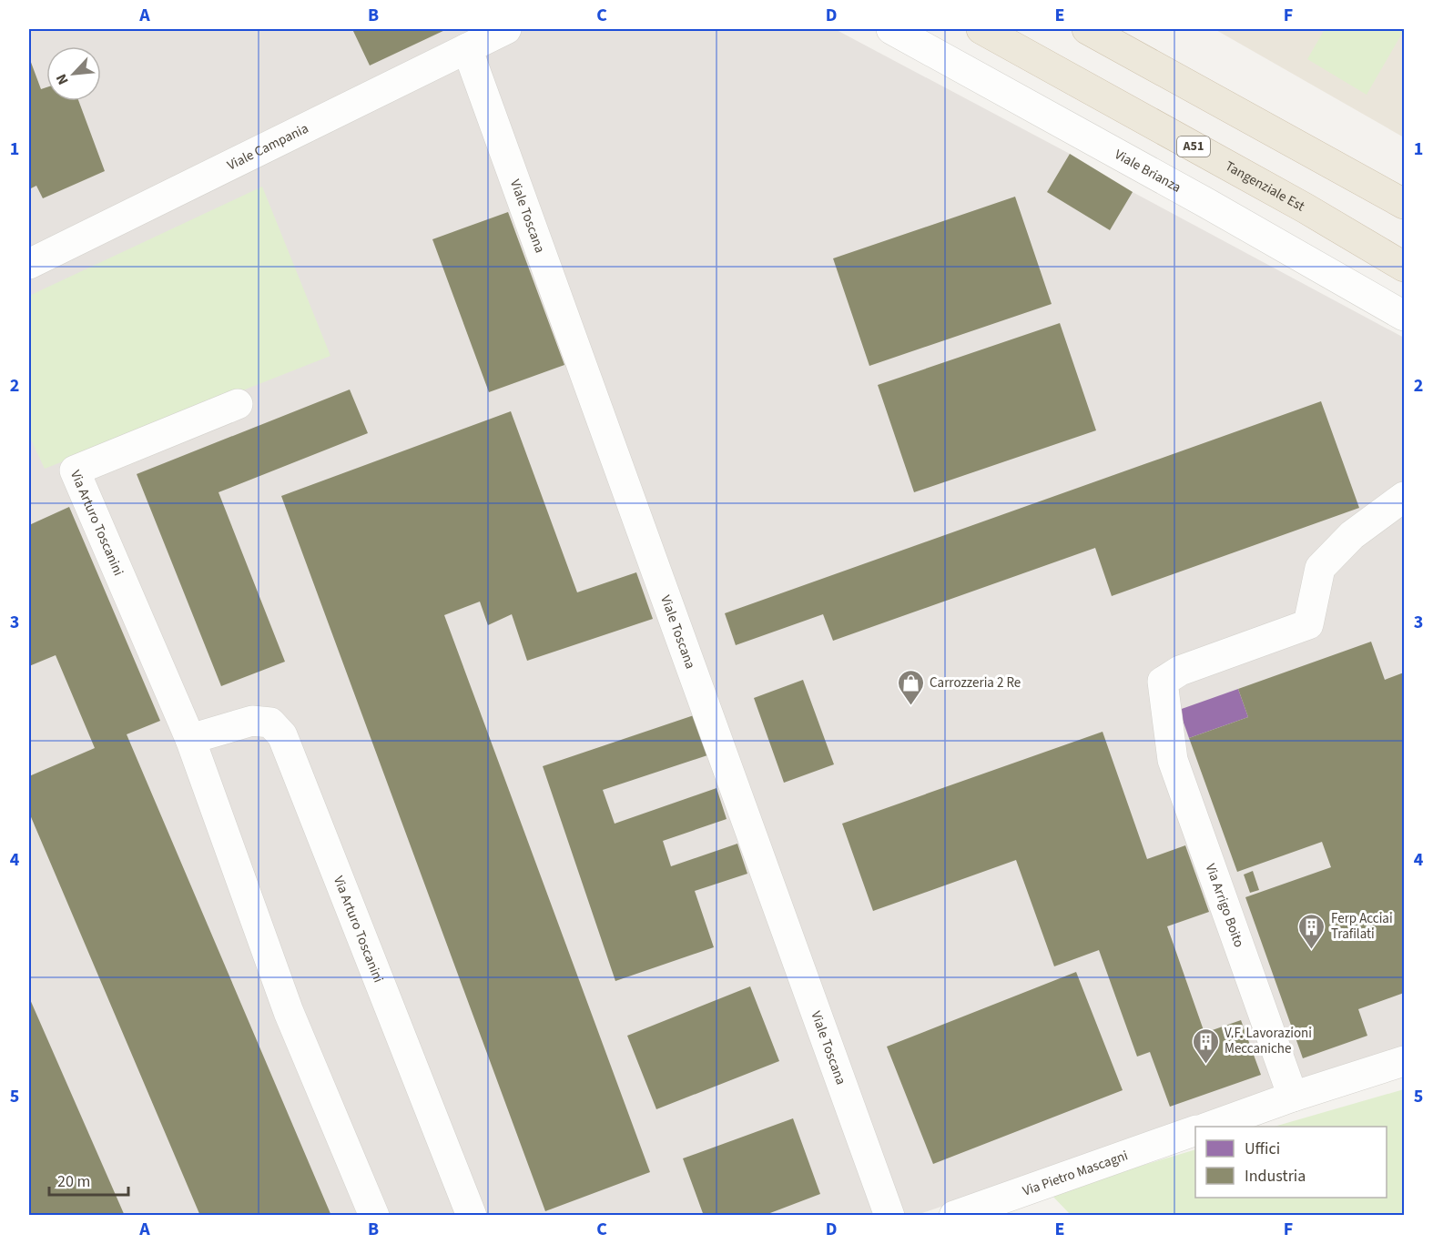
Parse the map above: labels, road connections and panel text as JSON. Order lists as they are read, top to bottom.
{
  "streets": {
    "highway": ["A51", "Tangenziale Est"],
    "street": [
      "Viale Campania",
      "Viale Brianza",
      "Viale Toscana",
      "Via Arturo Toscanini",
      "Via Arrigo Boito",
      "Via Pietro Mascagni"
    ]
  },
  "crossings": [
    ["Viale Campania", "Viale Toscana"]
  ],
  "places": {
    "shop": ["Carrozzeria 2 Re"],
    "building": ["Ferp Acciai Trafilati", "V.F. Lavorazioni Meccaniche"]
  },
  "legend": ["Uffici", "Industria"],
  "scale_bar": "20 m",
  "north": "bottom left",
  "grid": {
    "columns": [
      "A",
      "B",
      "C",
      "D",
      "E",
      "F"
    ],
    "rows": [
      "1",
      "2",
      "3",
      "4",
      "5"
    ]
  }
}
